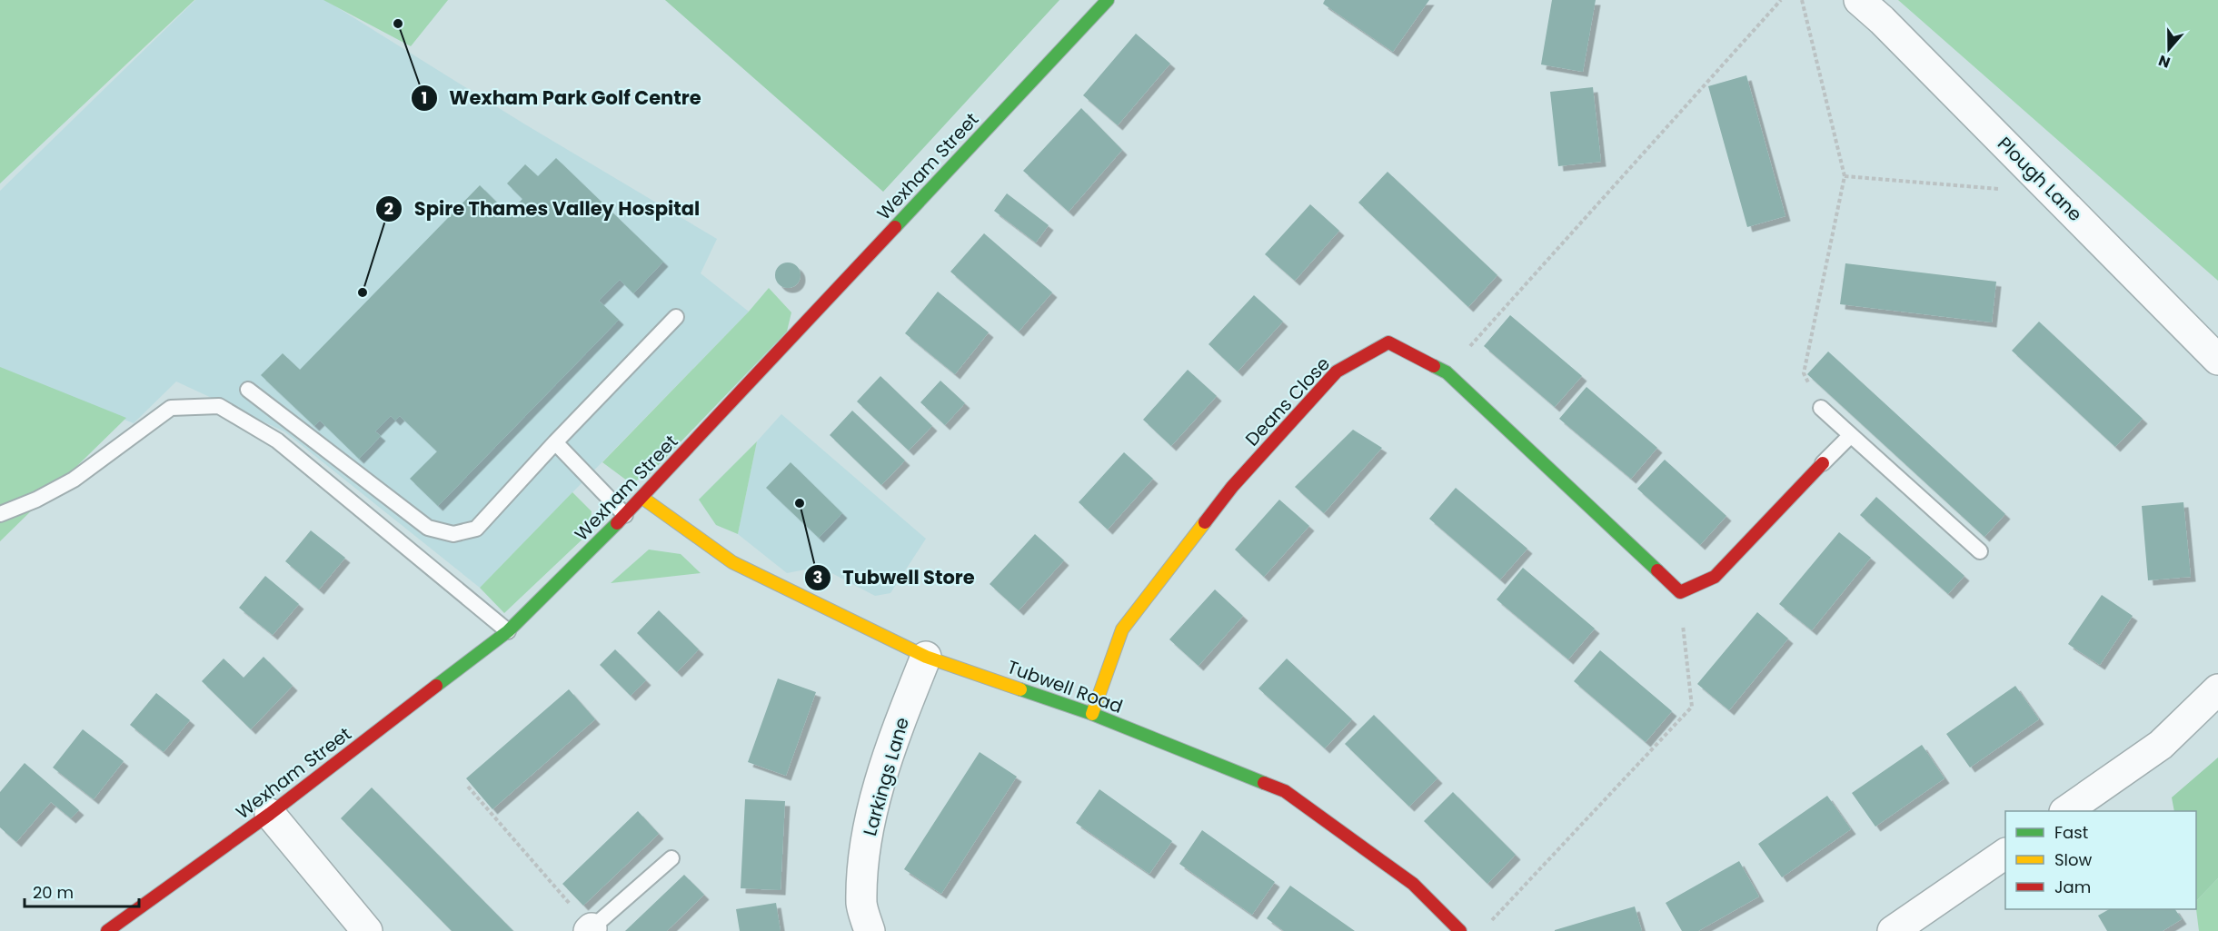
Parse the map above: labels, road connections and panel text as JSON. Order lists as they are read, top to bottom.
{
  "streets": {
    "street": [
      "Wexham Street",
      "Plough Lane",
      "Deans Close",
      "Tubwell Road",
      "Larkings Lane"
    ]
  },
  "crossings": [
    ["Wexham Street", "Tubwell Road"],
    ["Deans Close", "Tubwell Road"],
    ["Tubwell Road", "Larkings Lane"]
  ],
  "places": ["Wexham Park Golf Centre", "Spire Thames Valley Hospital", "Tubwell Store"],
  "legend": ["Fast", "Slow", "Jam"],
  "scale_bar": "20 m",
  "north": "bottom"
}
